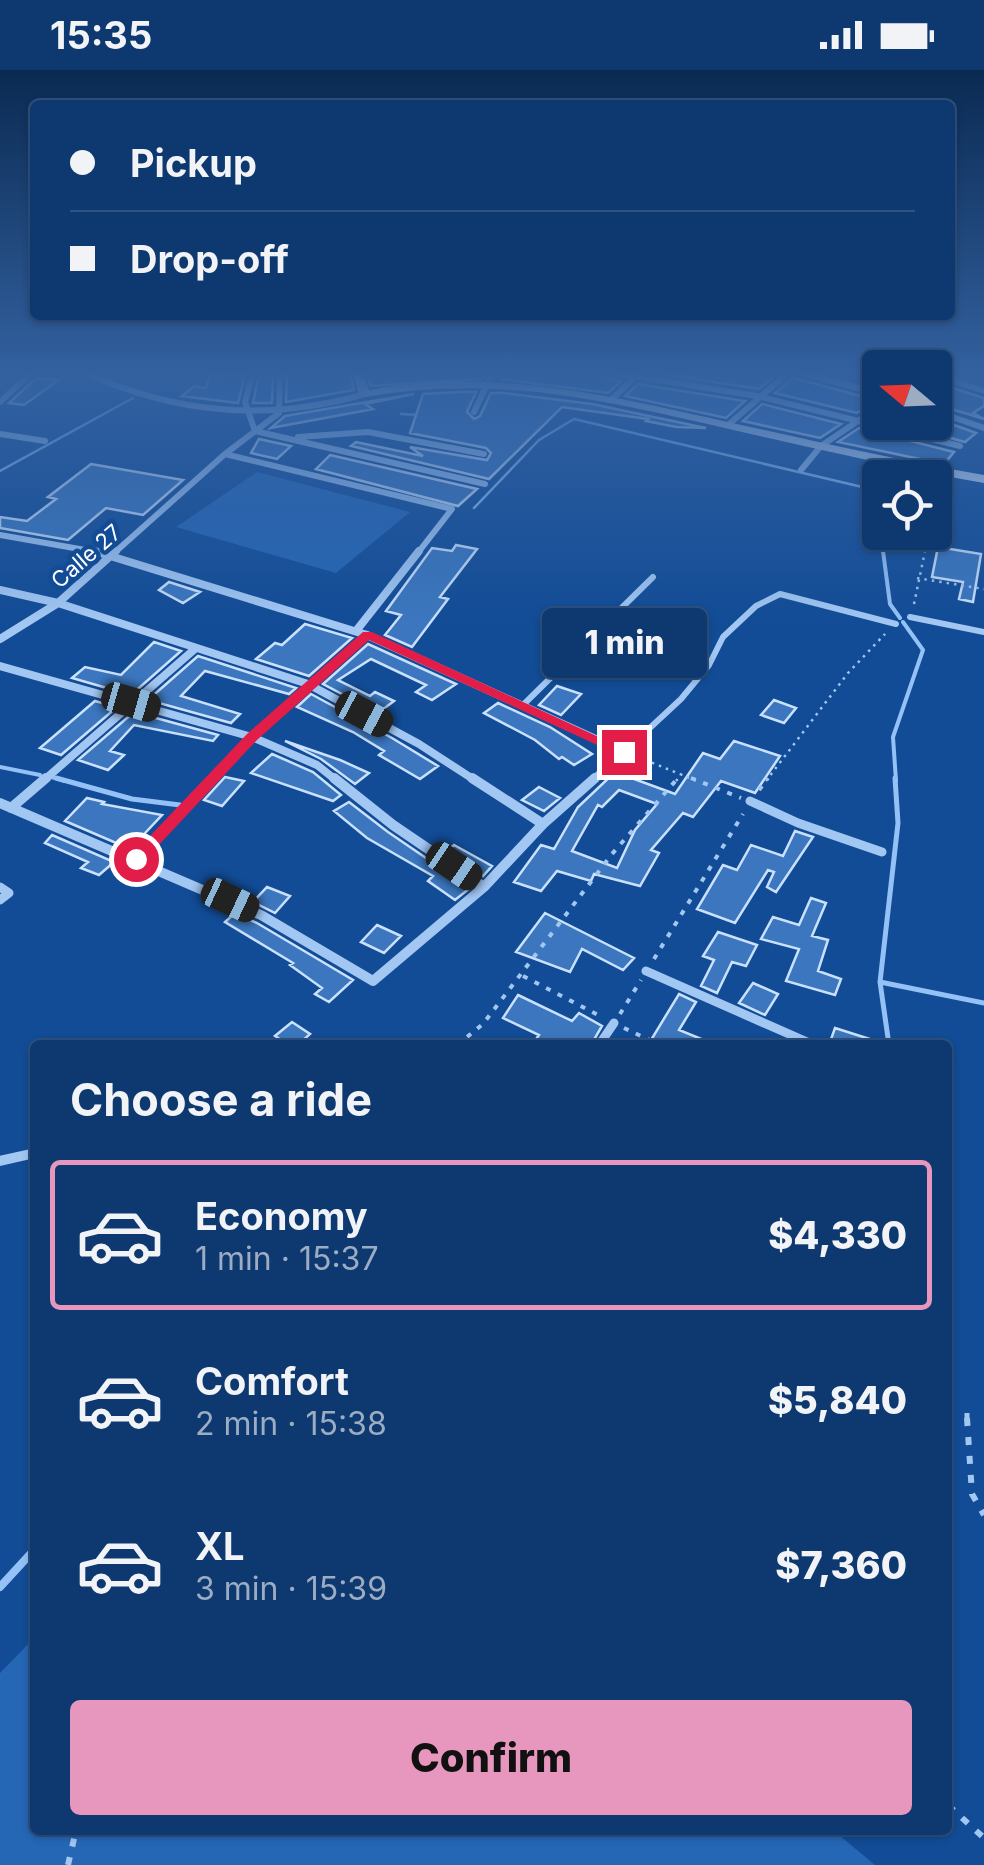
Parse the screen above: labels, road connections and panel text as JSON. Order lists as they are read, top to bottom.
{
  "streets": {
    "street": ["Calle 27"]
  },
  "north": "left",
  "page": {
    "status": "15:35",
    "banner": ["Pickup", "Drop-off"],
    "bubble": "1 min",
    "heading": "Choose a ride",
    "list": [
      {
        "name": "Economy",
        "note": "1 min · 15:37",
        "value": "$4,330"
      },
      {
        "name": "Comfort",
        "note": "2 min · 15:38",
        "value": "$5,840"
      },
      {
        "name": "XL",
        "note": "3 min · 15:39",
        "value": "$7,360"
      }
    ],
    "buttons": "Confirm"
  }
}
